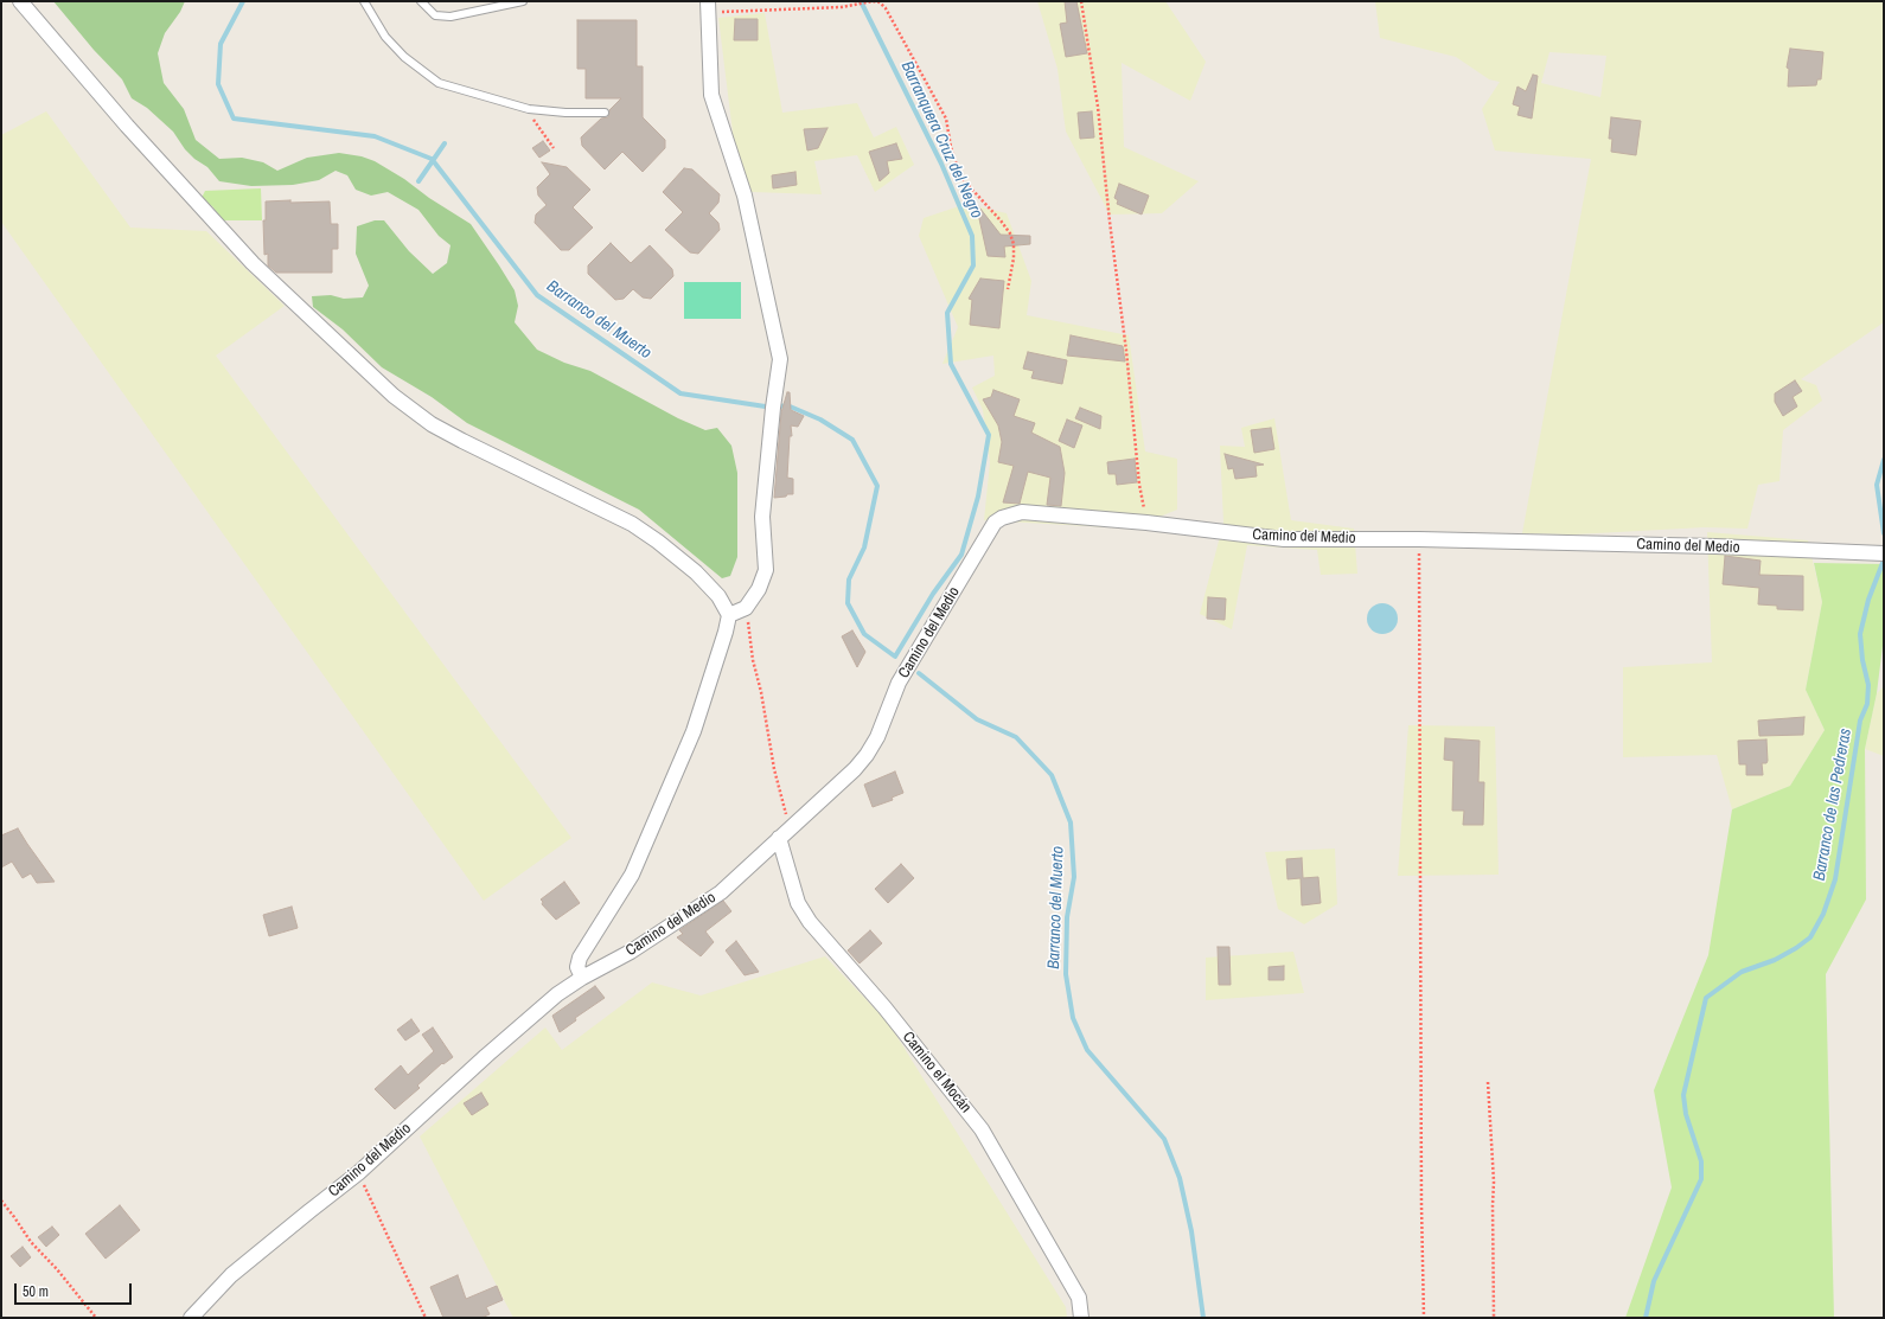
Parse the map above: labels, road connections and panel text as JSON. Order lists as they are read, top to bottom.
{
  "streets": {
    "street": ["Camino del Medio", "Camino el Mocán"]
  },
  "crossings": [
    ["Camino del Medio", "Camino el Mocán"]
  ],
  "water": ["Barranquera Cruz del Negro", "Barranco del Muerto", "Barranco de las Pedreras"],
  "scale_bar": "50 m"
}
